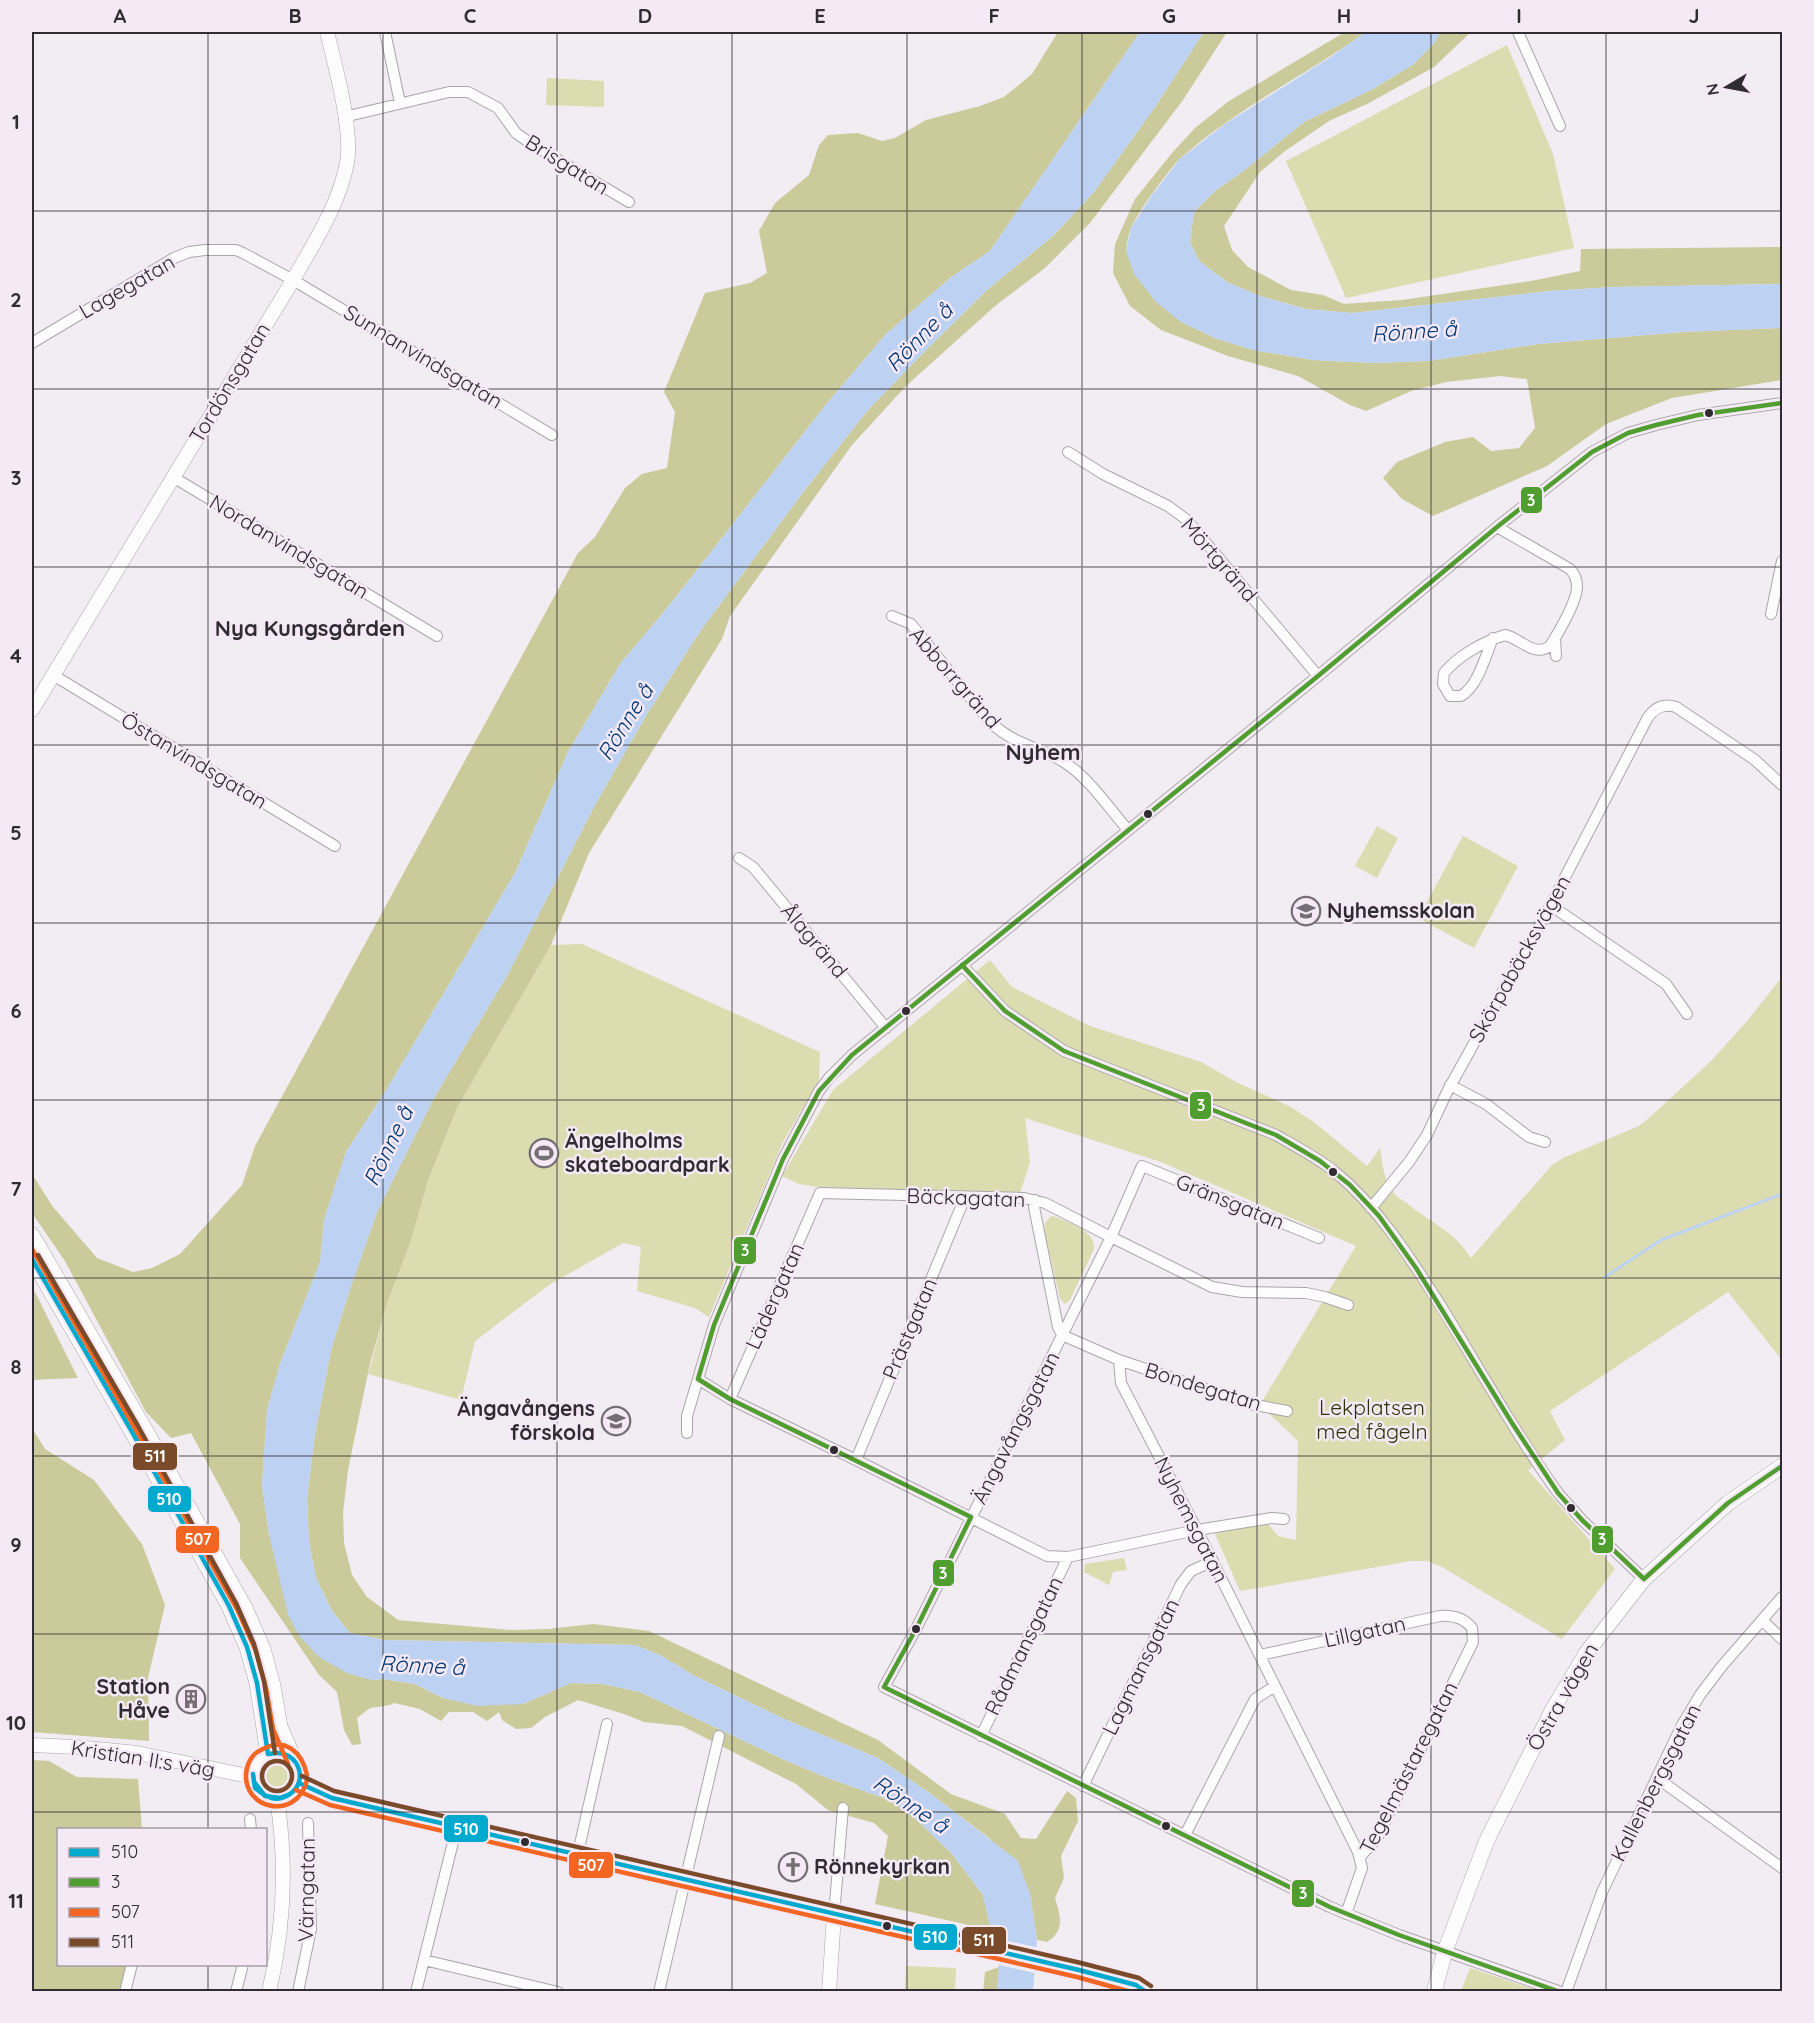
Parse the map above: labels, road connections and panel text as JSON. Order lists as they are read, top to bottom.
{
  "streets": {
    "main road": ["Östra vägen"],
    "street": [
      "Brisgatan",
      "Lagegatan",
      "Sunnanvindsgatan",
      "Tordönsgatan",
      "Nordanvindsgatan",
      "Mörtgränd",
      "Abborrgränd",
      "Östanvindsgatan",
      "Ålagränd",
      "Skörpabäcksvägen",
      "Bäckagatan",
      "Gränsgatan",
      "Lädergatan",
      "Prästgatan",
      "Bondegatan",
      "Ängavångsgatan",
      "Nyhemsgatan",
      "Lillgatan",
      "Rådmansgatan",
      "Lagmansgatan",
      "Kristian II:s väg",
      "Tegelmästaregatan",
      "Kallenbergsgatan",
      "Värngatan"
    ]
  },
  "crossings": [
    ["Brisgatan", "Tordönsgatan"],
    ["Lagegatan", "Sunnanvindsgatan"],
    ["Lagegatan", "Tordönsgatan"],
    ["Sunnanvindsgatan", "Tordönsgatan"],
    ["Tordönsgatan", "Nordanvindsgatan"],
    ["Tordönsgatan", "Östanvindsgatan"],
    ["Bäckagatan", "Lädergatan"],
    ["Bäckagatan", "Prästgatan"],
    ["Bäckagatan", "Ängavångsgatan"],
    ["Gränsgatan", "Ängavångsgatan"],
    ["Bondegatan", "Nyhemsgatan"],
    ["Ängavångsgatan", "Rådmansgatan"],
    ["Nyhemsgatan", "Lillgatan"],
    ["Nyhemsgatan", "Lagmansgatan"],
    ["Nyhemsgatan", "Tegelmästaregatan"],
    ["Lillgatan", "Tegelmästaregatan"]
  ],
  "districts": ["Nya Kungsgården", "Nyhem"],
  "water": ["Rönne å"],
  "parks": ["Lekplatsen med fågeln"],
  "places": {
    "school or university": ["Nyhemsskolan", "Ängavångens förskola"],
    "sports": ["Ängelholms skateboardpark"],
    "building": ["Station Håve"],
    "church": ["Rönnekyrkan"]
  },
  "lines": [
    "transit line 3",
    "transit line 507",
    "transit line 511",
    "transit line 510"
  ],
  "legend": [
    "510",
    "3",
    "507",
    "511"
  ],
  "north": "left",
  "grid": {
    "columns": [
      "A",
      "B",
      "C",
      "D",
      "E",
      "F",
      "G",
      "H",
      "I",
      "J"
    ],
    "rows": [
      "1",
      "2",
      "3",
      "4",
      "5",
      "6",
      "7",
      "8",
      "9",
      "10",
      "11"
    ]
  }
}
